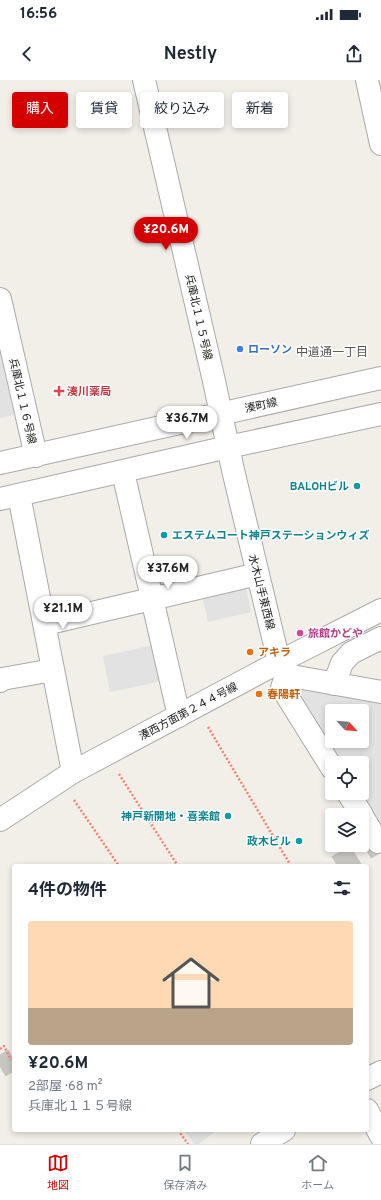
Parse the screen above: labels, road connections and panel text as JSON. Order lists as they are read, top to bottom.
{
  "streets": {
    "street": [
      "兵庫北１１５号線",
      "兵庫北１１６号線",
      "湊町線",
      "水木山手東西線",
      "湊西方面第２４４号線"
    ]
  },
  "crossings": [
    ["兵庫北１１５号線", "湊町線"],
    ["兵庫北１１５号線", "水木山手東西線"],
    ["兵庫北１１６号線", "湊町線"],
    ["湊町線", "水木山手東西線"],
    ["水木山手東西線", "湊西方面第２４４号線"]
  ],
  "districts": ["中道通一丁目"],
  "places": {
    "other": [
      "ローソン",
      "BALOHビル",
      "エステムコート神戸ステーションウィズ",
      "旅館かどや",
      "アキラ",
      "春陽軒",
      "神戸新開地・喜楽館",
      "政木ビル"
    ],
    "health": ["湊川薬局"]
  },
  "north": "bottom right",
  "page": {
    "status": "16:56",
    "header": "Nestly",
    "chip": [
      "購入",
      "賃貸",
      "絞り込み",
      "新着"
    ],
    "price": [
      "¥20.6M",
      "¥36.7M",
      "¥37.6M",
      "¥21.1M"
    ],
    "heading": "4件の物件",
    "list": [
      {
        "name": "¥20.6M",
        "note": "2部屋 · 68 m² · 兵庫北１１５号線"
      }
    ],
    "tabs": ["地図", "保存済み", "ホーム"]
  }
}
